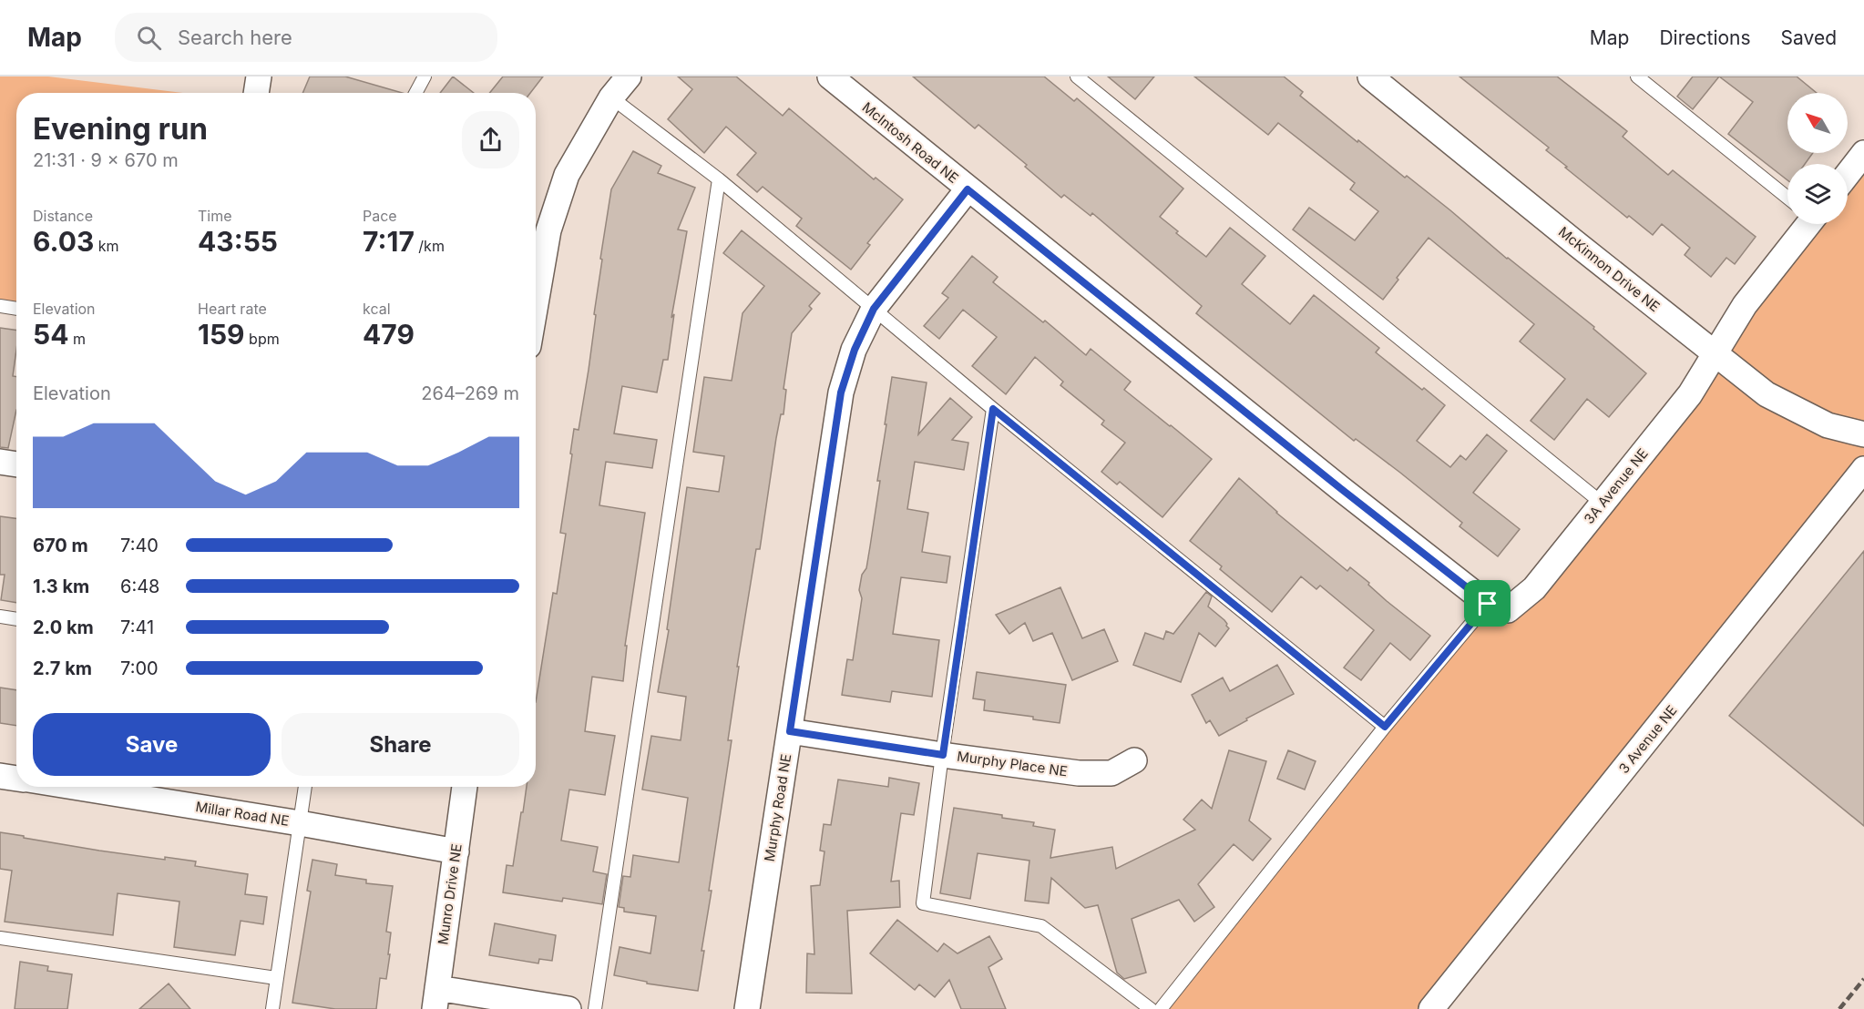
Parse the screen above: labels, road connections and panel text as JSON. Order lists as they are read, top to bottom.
{
  "streets": {
    "street": [
      "McIntosh Road NE",
      "McKinnon Drive NE",
      "3A Avenue NE",
      "3 Avenue NE",
      "Murphy Place NE",
      "Murphy Road NE",
      "Millar Road NE",
      "Munro Drive NE"
    ]
  },
  "crossings": [
    ["McIntosh Road NE", "3A Avenue NE"],
    ["McIntosh Road NE", "Murphy Road NE"],
    ["McKinnon Drive NE", "3A Avenue NE"],
    ["Murphy Place NE", "Murphy Road NE"],
    ["Millar Road NE", "Munro Drive NE"]
  ],
  "north": "top left",
  "page": {
    "header": "Map",
    "search": "Search here",
    "nav": ["Map", "Directions", "Saved"],
    "heading": ["Evening run", "21:31 · 9 × 670 m"],
    "stats": [
      ["Distance", "6.03 km"],
      ["Time", "43:55"],
      ["Pace", "7:17 /km"],
      ["Elevation", "54 m"],
      ["Heart rate", "159 bpm"],
      ["kcal", "479"]
    ],
    "chart": ["Elevation", "264–269 m"],
    "list": [
      {
        "name": "670 m",
        "note": "7:40"
      },
      {
        "name": "1.3 km",
        "note": "6:48"
      },
      {
        "name": "2.0 km",
        "note": "7:41"
      },
      {
        "name": "2.7 km",
        "note": "7:00"
      }
    ],
    "buttons": ["Save", "Share"]
  }
}
